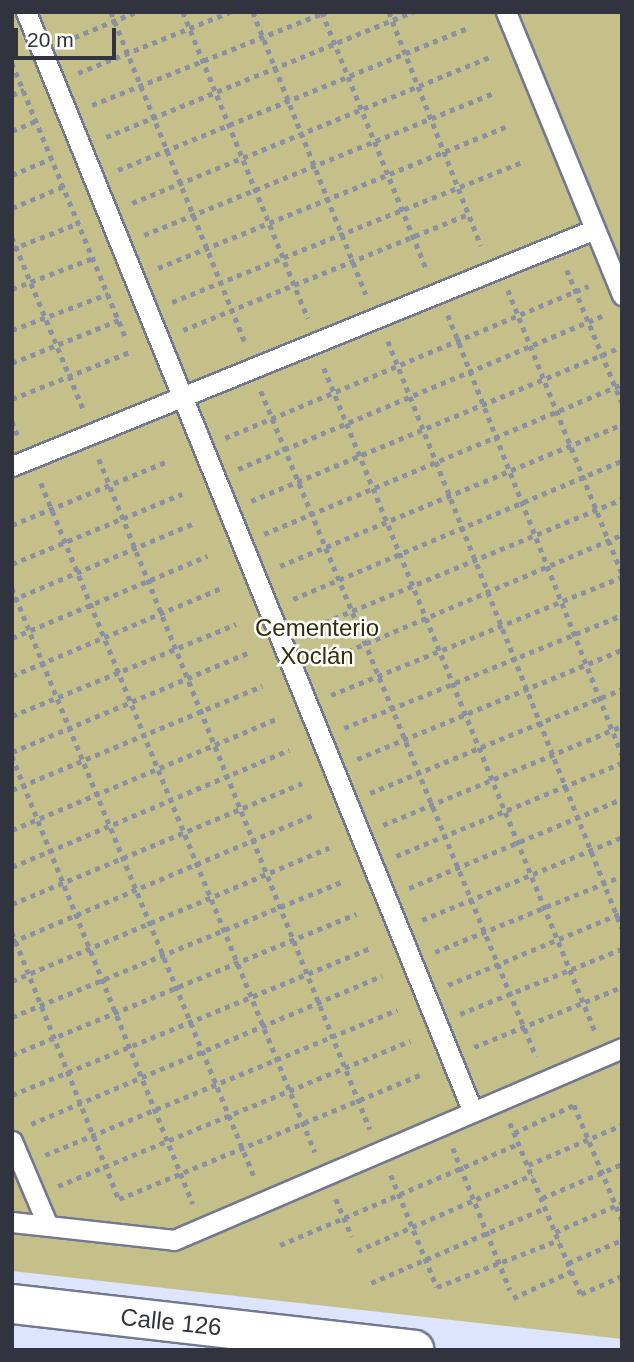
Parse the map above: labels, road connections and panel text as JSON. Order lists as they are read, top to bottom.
{
  "streets": {
    "street": ["Calle 126"]
  },
  "parks": ["Cementerio Xoclán"],
  "scale_bar": "20 m"
}
